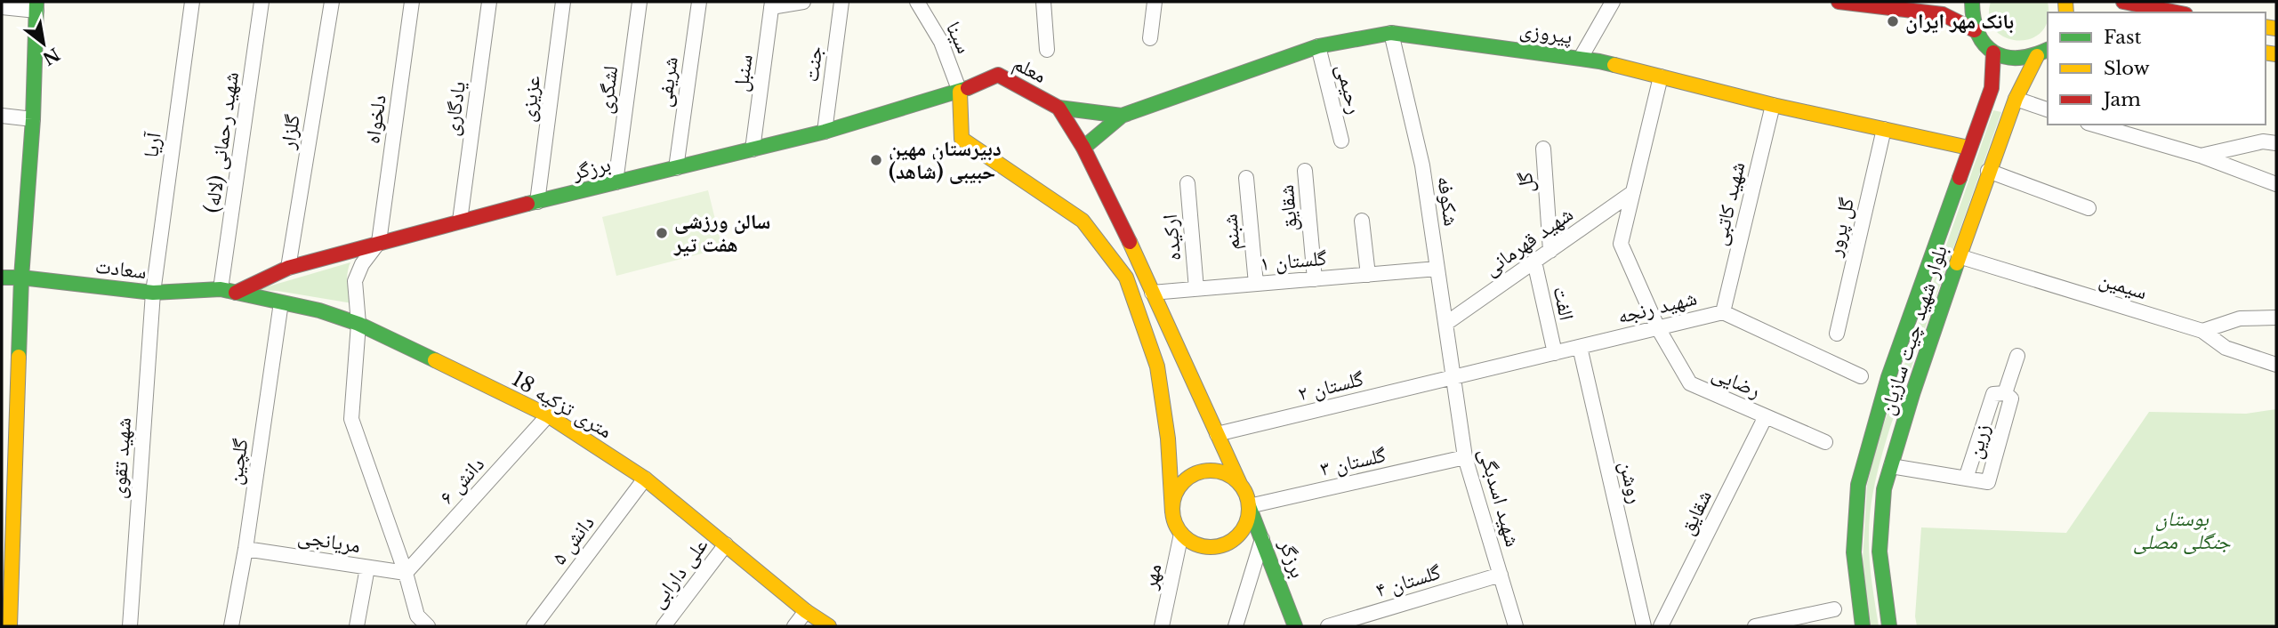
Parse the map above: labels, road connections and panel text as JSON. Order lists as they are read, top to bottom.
{
  "streets": {
    "street": [
      "پیروزی",
      "سینا",
      "جنت",
      "معلم",
      "سنبل",
      "شریفی",
      "رحیمی",
      "لشگری",
      "عزیزی",
      "یادگاری",
      "دلخواه",
      "گلزار",
      "شهید رحمانی (لاله)",
      "آریا",
      "برزگر",
      "گل",
      "شکوفه",
      "شهید کاتبی",
      "شقایق",
      "گل پرور",
      "شبنم",
      "ارکیده",
      "شهید قهرمانی",
      "گلستان ۱",
      "سعادت",
      "سیمین",
      "الفت",
      "شهید رنجه",
      "بلوار شهید چیت سازیان",
      "رضایی",
      "گلستان ۲",
      "18 متری تزکیه",
      "زرین",
      "شهید تقوی",
      "گلچین",
      "گلستان ۳",
      "دانش ۶",
      "روشن",
      "شهید اسدبگی",
      "دانش ۵",
      "مریانجی",
      "علی دارابی",
      "مهر",
      "گلستان ۴"
    ]
  },
  "crossings": [
    ["پیروزی", "رحیمی"],
    ["پیروزی", "شکوفه"],
    ["پیروزی", "شهید کاتبی"],
    ["پیروزی", "گل پرور"],
    ["پیروزی", "بلوار شهید چیت سازیان"],
    ["سینا", "معلم"],
    ["سینا", "برزگر"],
    ["جنت", "برزگر"],
    ["معلم", "برزگر"],
    ["معلم", "گلستان ۱"],
    ["معلم", "گلستان ۲"],
    ["معلم", "گلستان ۳"],
    ["معلم", "مهر"],
    ["سنبل", "برزگر"],
    ["شریفی", "برزگر"],
    ["لشگری", "برزگر"],
    ["عزیزی", "برزگر"],
    ["یادگاری", "برزگر"],
    ["دلخواه", "برزگر"],
    ["گلزار", "برزگر"],
    ["شهید رحمانی (لاله)", "سعادت"],
    ["آریا", "سعادت"],
    ["آریا", "شهید تقوی"],
    ["برزگر", "سعادت"],
    ["برزگر", "18 متری تزکیه"],
    ["برزگر", "گلستان ۳"],
    ["برزگر", "مهر"],
    ["گل", "شهید قهرمانی"],
    ["شکوفه", "شهید قهرمانی"],
    ["شکوفه", "گلستان ۱"],
    ["شکوفه", "شهید رنجه"],
    ["شکوفه", "گلستان ۲"],
    ["شکوفه", "شهید اسدبگی"],
    ["شهید کاتبی", "شهید رنجه"],
    ["شقایق", "گلستان ۱"],
    ["شقایق", "رضایی"],
    ["شبنم", "گلستان ۱"],
    ["ارکیده", "گلستان ۱"],
    ["شهید قهرمانی", "الفت"],
    ["سعادت", "18 متری تزکیه"],
    ["سعادت", "شهید تقوی"],
    ["سیمین", "بلوار شهید چیت سازیان"],
    ["الفت", "شهید رنجه"],
    ["شهید رنجه", "رضایی"],
    ["شهید رنجه", "گلستان ۲"],
    ["شهید رنجه", "روشن"],
    ["شهید رنجه", "شهید اسدبگی"],
    ["بلوار شهید چیت سازیان", "زرین"],
    ["گلستان ۲", "شهید اسدبگی"],
    ["18 متری تزکیه", "گلچین"],
    ["18 متری تزکیه", "دانش ۶"],
    ["18 متری تزکیه", "دانش ۵"],
    ["18 متری تزکیه", "علی دارابی"],
    ["گلچین", "مریانجی"],
    ["گلستان ۳", "شهید اسدبگی"],
    ["گلستان ۳", "مهر"],
    ["دانش ۶", "مریانجی"],
    ["شهید اسدبگی", "گلستان ۴"]
  ],
  "parks": ["بوستان جنگلی مصلی"],
  "places": ["بانک مهر ایران", "دبیرستان مهین حبیبی (شاهد)", "سالن ورزشی هفت تیر"],
  "legend": ["Fast", "Slow", "Jam"],
  "north": "bottom right"
}
